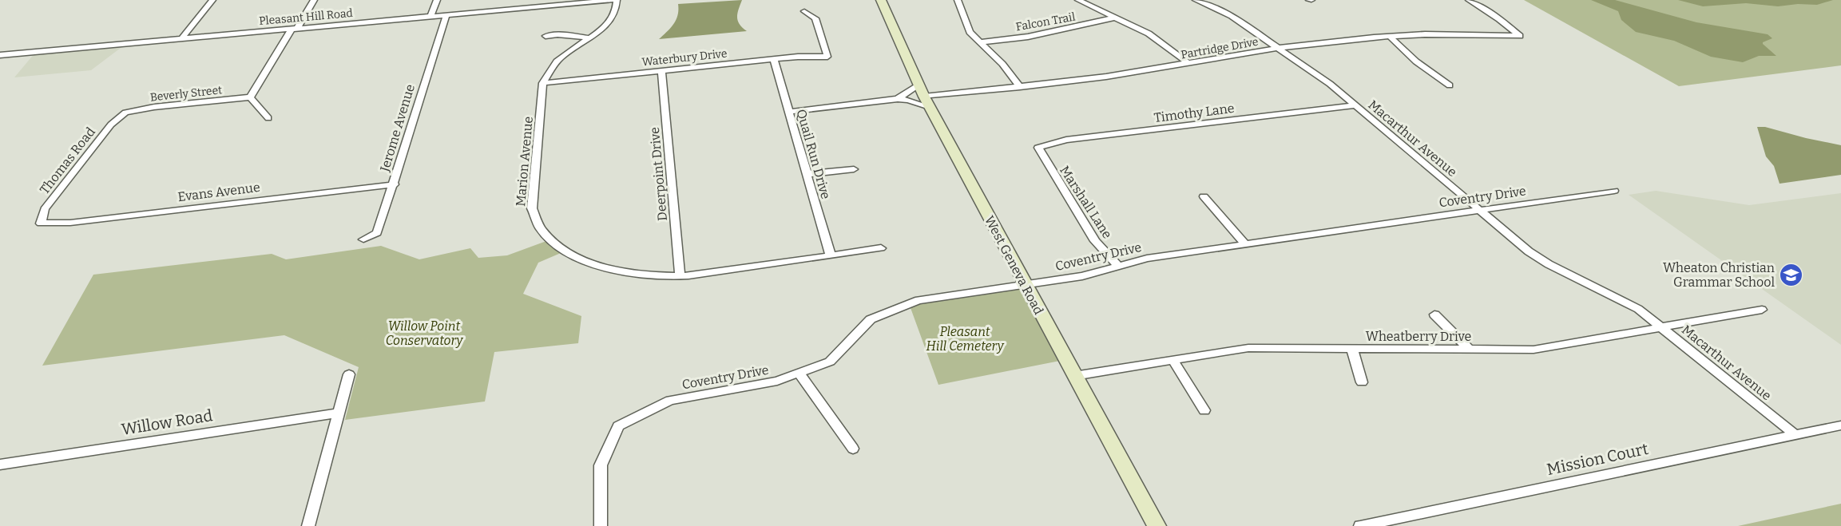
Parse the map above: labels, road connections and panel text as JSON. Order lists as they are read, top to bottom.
{
  "streets": {
    "main road": ["West Geneva Road"],
    "street": [
      "Pleasant Hill Road",
      "Falcon Trail",
      "Partridge Drive",
      "Waterbury Drive",
      "Beverly Street",
      "Timothy Lane",
      "Jerome Avenue",
      "Macarthur Avenue",
      "Quail Run Drive",
      "Thomas Road",
      "Marion Avenue",
      "Deerpoint Drive",
      "Evans Avenue",
      "Coventry Drive",
      "Marshall Lane",
      "Wheatberry Drive",
      "Willow Road",
      "Mission Court"
    ]
  },
  "crossings": [
    ["Pleasant Hill Road", "Jerome Avenue"],
    ["Pleasant Hill Road", "Marion Avenue"],
    ["Partridge Drive", "Macarthur Avenue"],
    ["Partridge Drive", "West Geneva Road"],
    ["Waterbury Drive", "Quail Run Drive"],
    ["Waterbury Drive", "Marion Avenue"],
    ["Waterbury Drive", "Deerpoint Drive"],
    ["Beverly Street", "Thomas Road"],
    ["Timothy Lane", "Macarthur Avenue"],
    ["Timothy Lane", "Marshall Lane"],
    ["Jerome Avenue", "Evans Avenue"],
    ["Macarthur Avenue", "Coventry Drive"],
    ["Macarthur Avenue", "Wheatberry Drive"],
    ["Macarthur Avenue", "Mission Court"],
    ["Quail Run Drive", "Marion Avenue"],
    ["Thomas Road", "Evans Avenue"],
    ["Marion Avenue", "Deerpoint Drive"],
    ["Coventry Drive", "Marshall Lane"],
    ["Coventry Drive", "West Geneva Road"],
    ["West Geneva Road", "Wheatberry Drive"]
  ],
  "parks": ["Willow Point Conservatory", "Pleasant Hill Cemetery"],
  "places": {
    "school or university": ["Wheaton Christian Grammar School"]
  }
}
